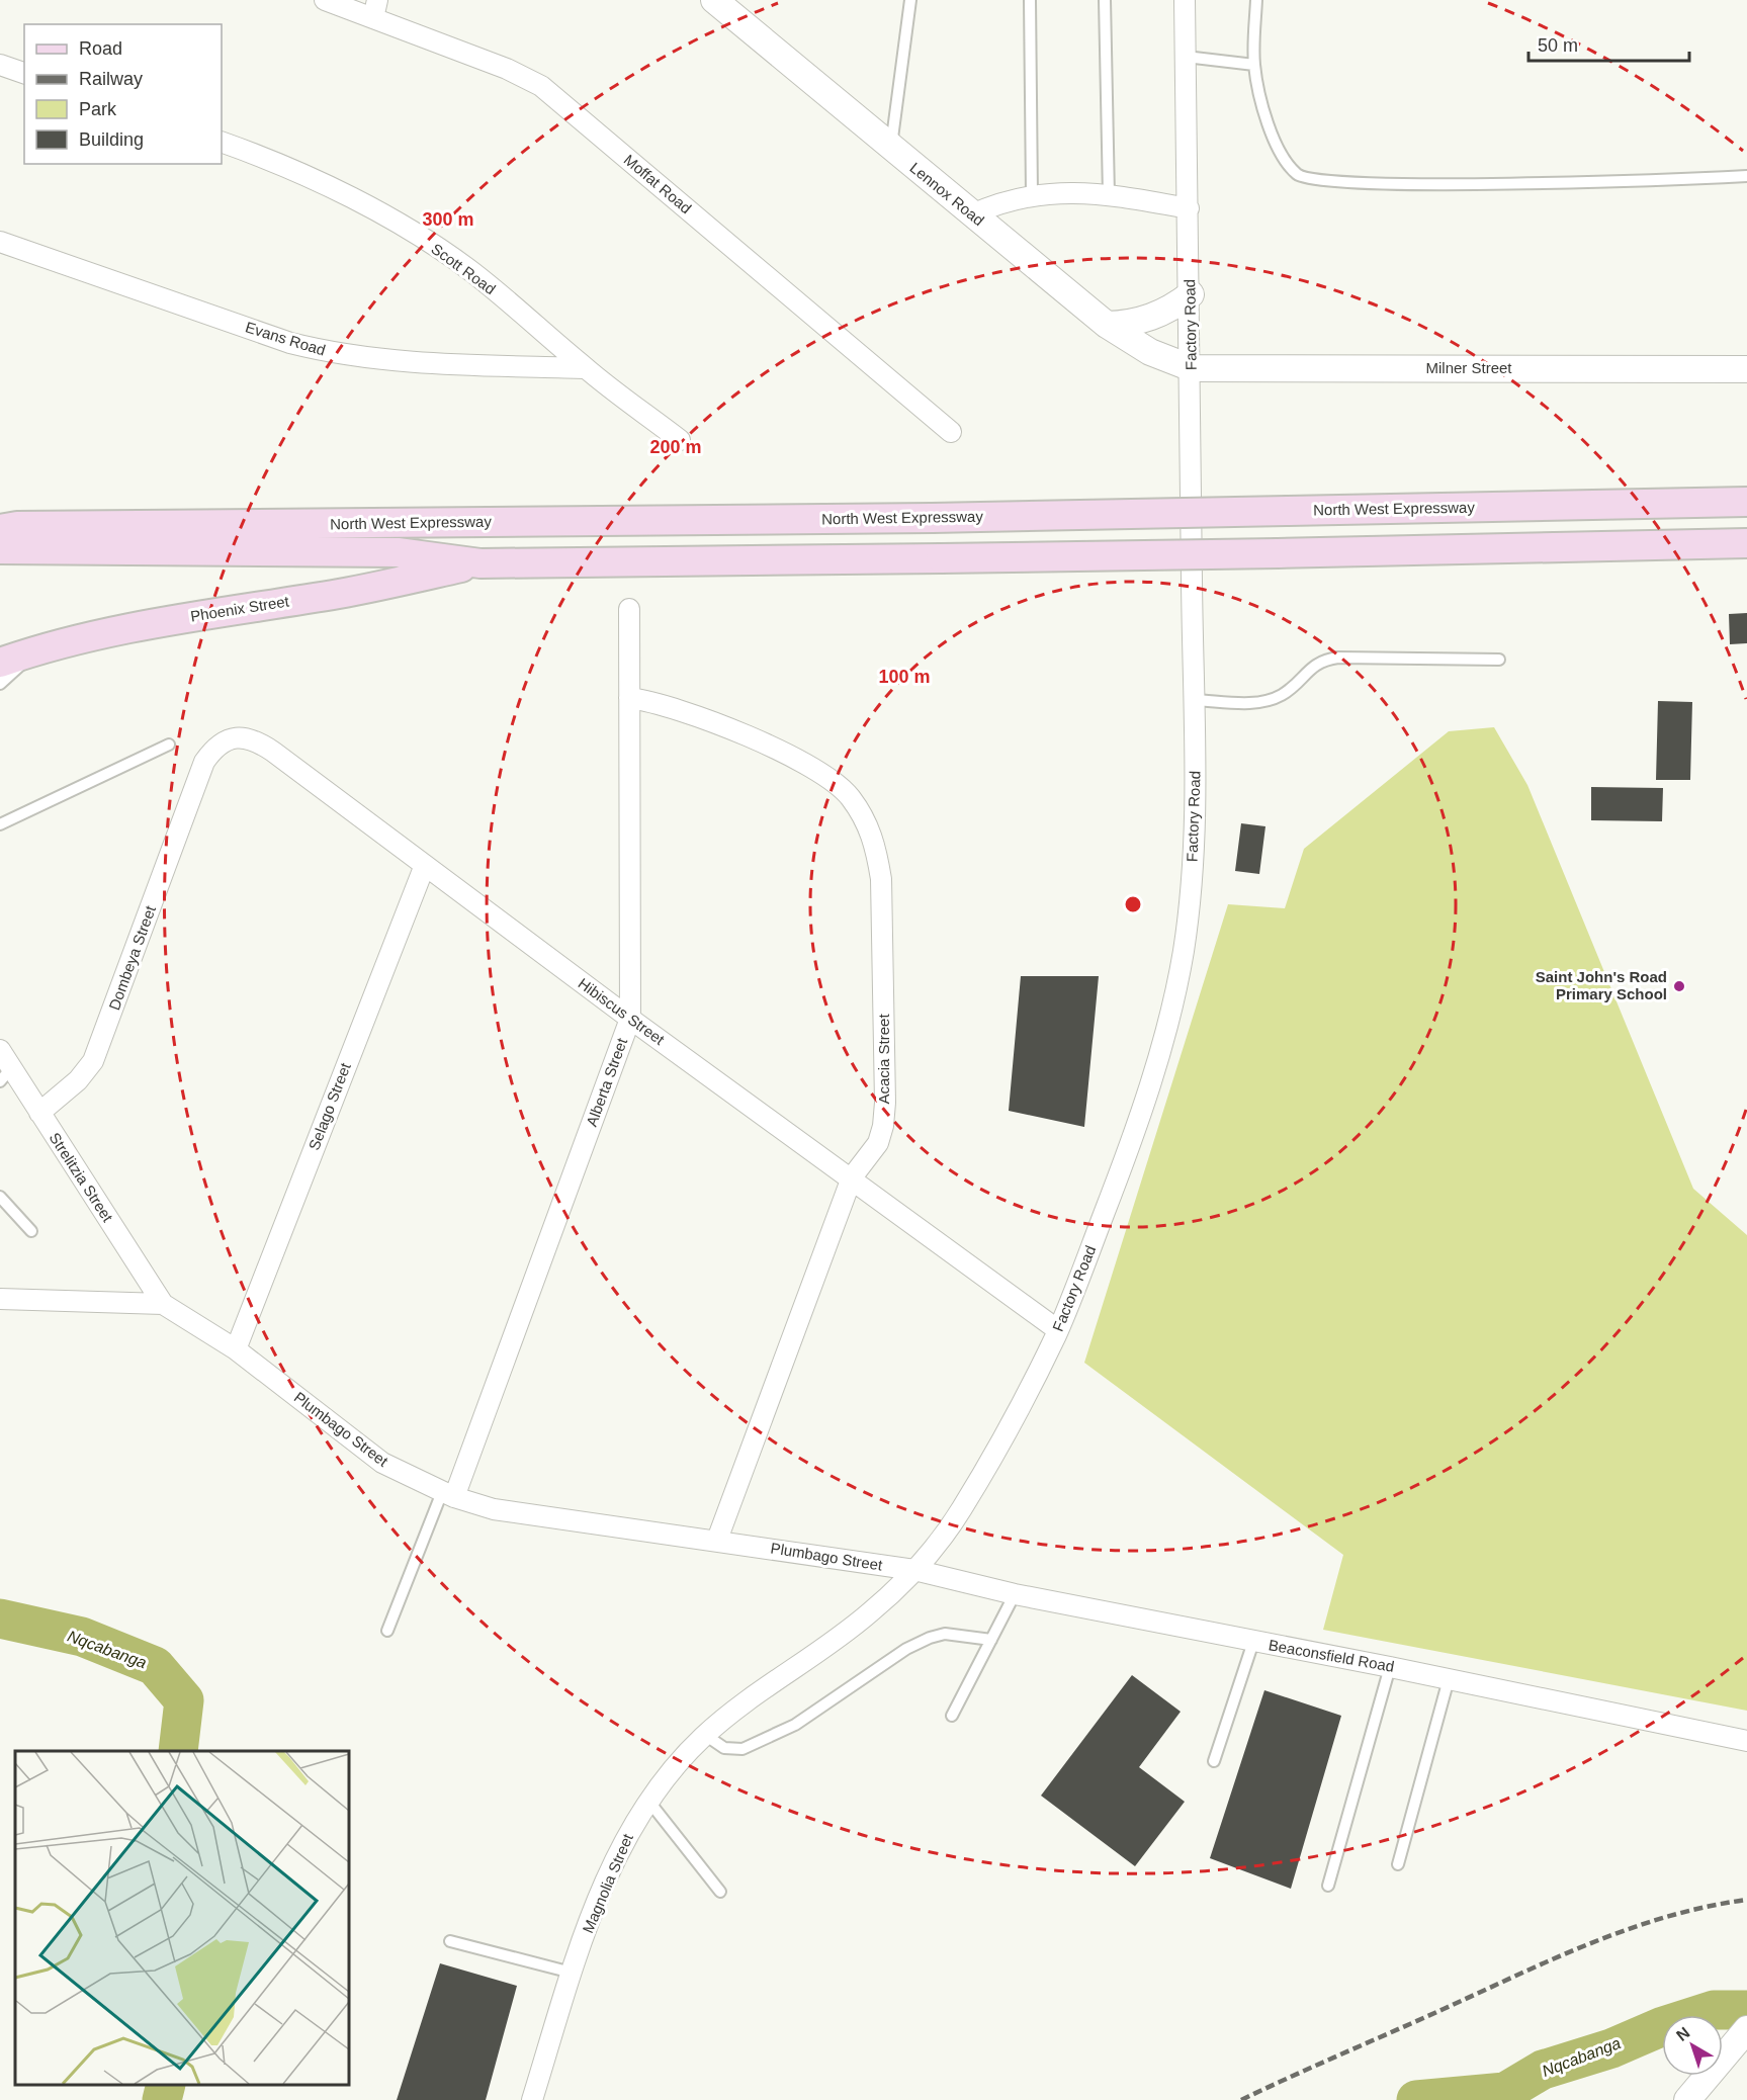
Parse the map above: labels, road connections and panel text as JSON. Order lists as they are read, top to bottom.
{
  "streets": {
    "main road": ["North West Expressway", "Phoenix Street"],
    "street": [
      "Moffat Road",
      "Lennox Road",
      "Scott Road",
      "Factory Road",
      "Evans Road",
      "Milner Street",
      "Dombeya Street",
      "Hibiscus Street",
      "Acacia Street",
      "Alberta Street",
      "Selago Street",
      "Strelitzia Street",
      "Plumbago Street",
      "Beaconsfield Road",
      "Magnolia Street"
    ]
  },
  "crossings": [
    ["Lennox Road", "Factory Road"],
    ["Lennox Road", "Milner Street"],
    ["Scott Road", "Evans Road"],
    ["Factory Road", "Milner Street"],
    ["Factory Road", "Hibiscus Street"],
    ["Factory Road", "Plumbago Street"],
    ["Factory Road", "Beaconsfield Road"],
    ["Factory Road", "Magnolia Street"],
    ["Dombeya Street", "Hibiscus Street"],
    ["Dombeya Street", "Strelitzia Street"],
    ["Hibiscus Street", "Acacia Street"],
    ["Hibiscus Street", "Alberta Street"],
    ["Hibiscus Street", "Selago Street"],
    ["Acacia Street", "Alberta Street"],
    ["Acacia Street", "Plumbago Street"],
    ["Alberta Street", "Plumbago Street"],
    ["Selago Street", "Plumbago Street"],
    ["Strelitzia Street", "Plumbago Street"],
    ["Plumbago Street", "Beaconsfield Road"],
    ["Plumbago Street", "Magnolia Street"],
    ["Beaconsfield Road", "Magnolia Street"]
  ],
  "water": ["Nqcabanga"],
  "places": ["Saint John's Road Primary School"],
  "legend": [
    "Road",
    "Railway",
    "Park",
    "Building"
  ],
  "scale_bar": "50 m",
  "north": "top left",
  "rings": ["300 m", "200 m", "100 m"]
}
